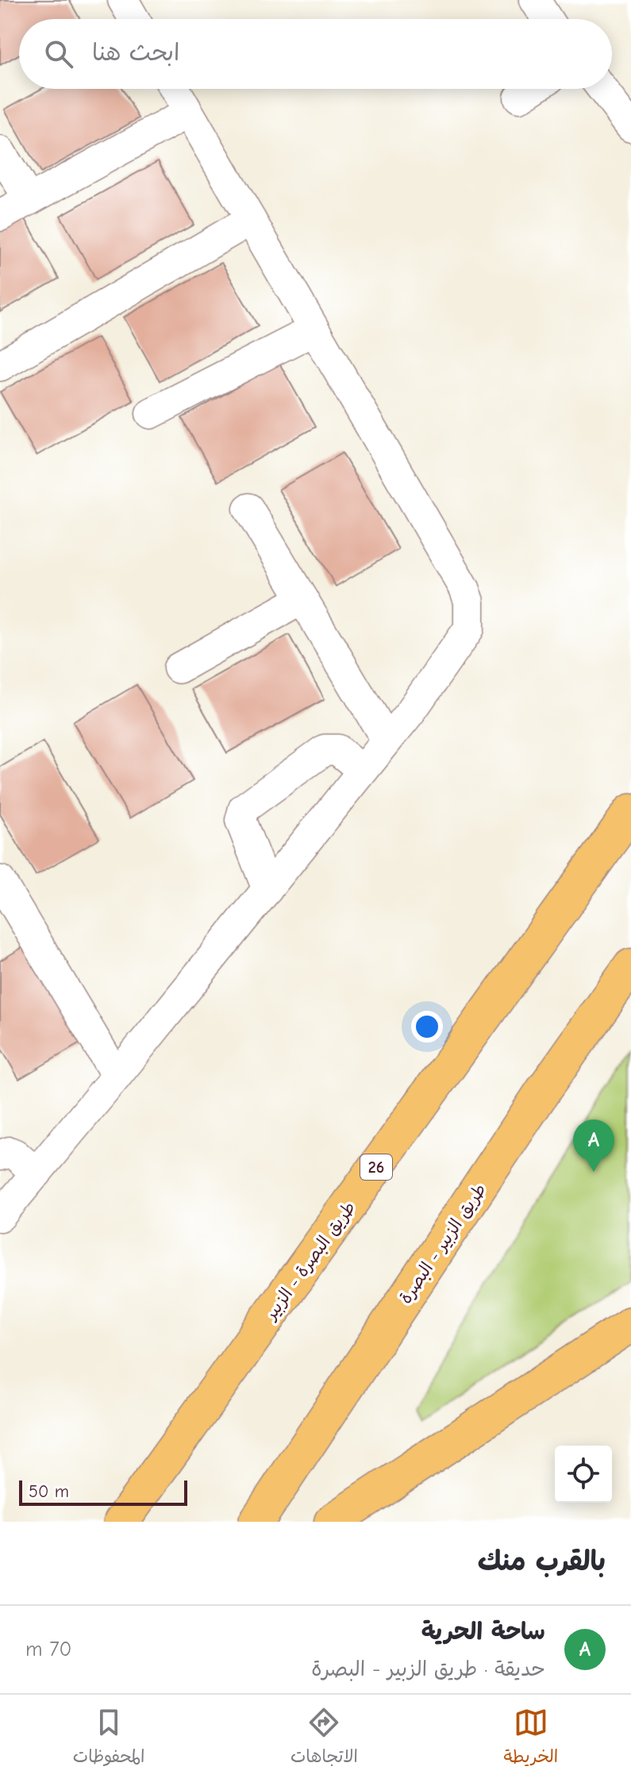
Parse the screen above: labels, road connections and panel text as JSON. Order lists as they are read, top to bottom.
{
  "streets": {
    "highway": ["26", "طريق الزبير - البصرة", "طريق البصرة - الزبير"]
  },
  "scale_bar": "50 m",
  "page": {
    "search": "ابحث هنا",
    "pins": "A",
    "scale": "50 m",
    "heading": "بالقرب منك",
    "list": [
      {
        "mark": "A",
        "name": "ساحة الحرية",
        "note": "حديقة · طريق الزبير - البصرة",
        "value": "70 m"
      }
    ],
    "nav": ["الخريطة", "الاتجاهات", "المحفوظات"]
  }
}
